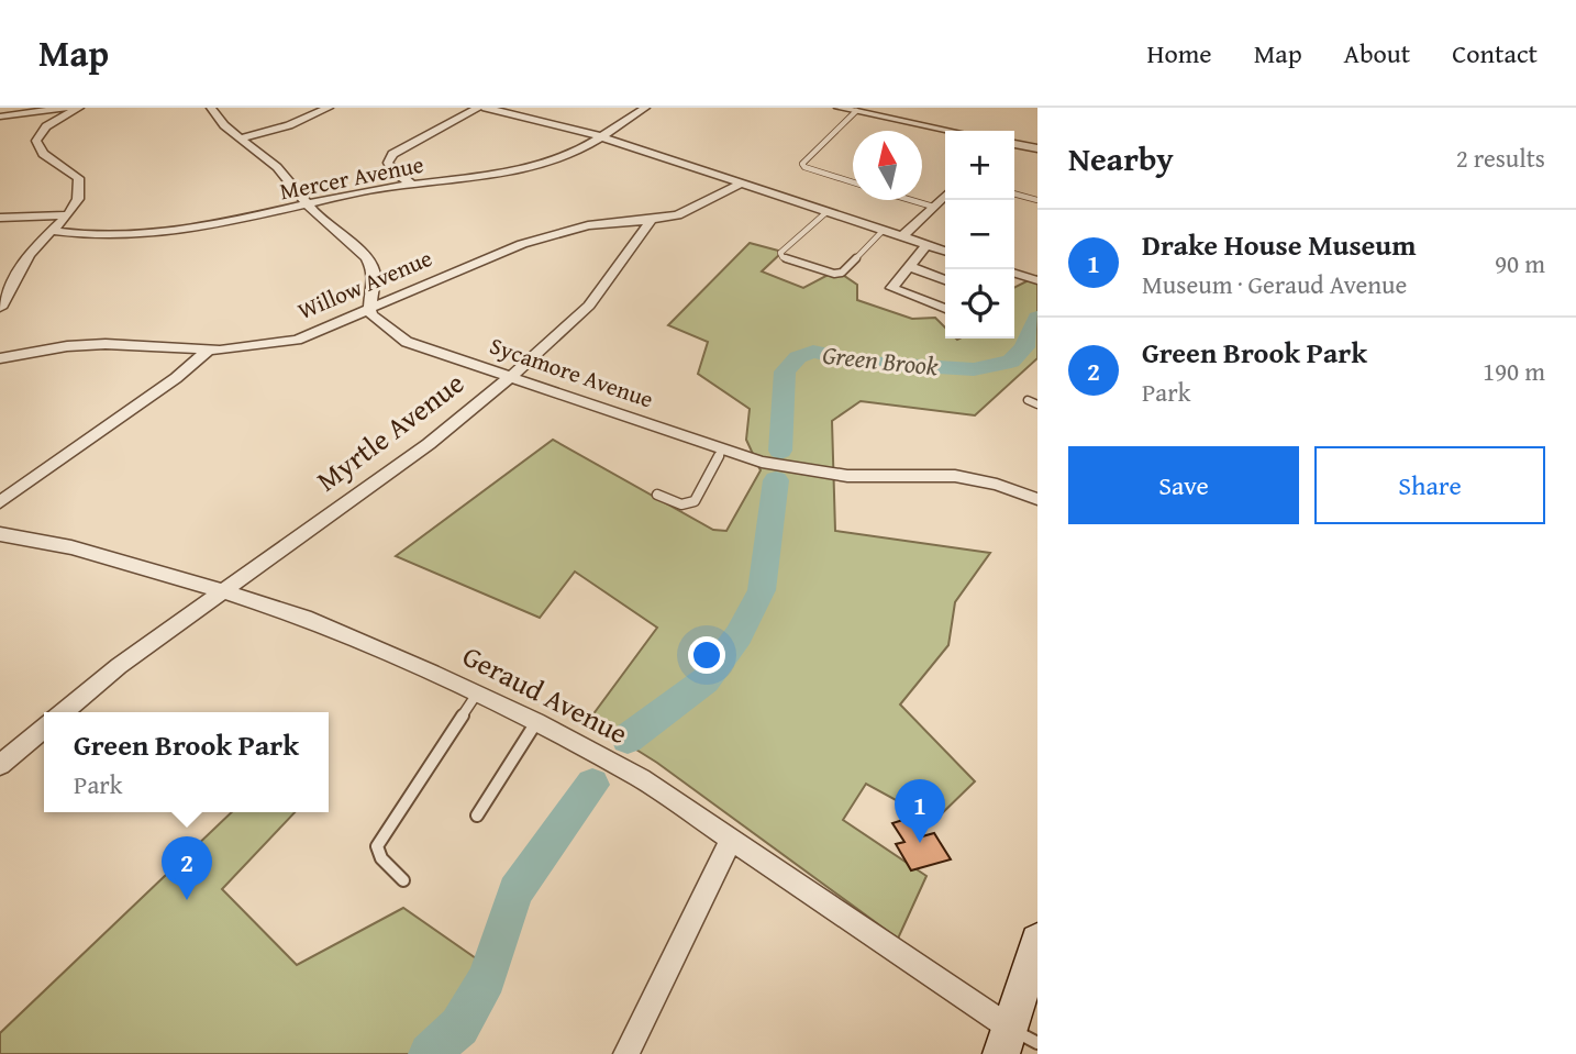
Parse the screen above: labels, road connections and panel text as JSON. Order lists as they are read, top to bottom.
{
  "streets": {
    "street": [
      "Mercer Avenue",
      "Willow Avenue",
      "Sycamore Avenue",
      "Myrtle Avenue",
      "Geraud Avenue"
    ]
  },
  "crossings": [
    ["Willow Avenue", "Sycamore Avenue"],
    ["Willow Avenue", "Myrtle Avenue"],
    ["Sycamore Avenue", "Myrtle Avenue"],
    ["Myrtle Avenue", "Geraud Avenue"]
  ],
  "water": ["Green Brook"],
  "north": "top",
  "page": {
    "header": "Map",
    "nav": [
      "Home",
      "Map",
      "About",
      "Contact"
    ],
    "heading": ["Nearby", "2 results"],
    "map_buttons": ["+", "−"],
    "list": [
      {
        "mark": "1",
        "name": "Drake House Museum",
        "note": "Museum · Geraud Avenue",
        "value": "90 m"
      },
      {
        "mark": "2",
        "name": "Green Brook Park",
        "note": "Park",
        "value": "190 m"
      }
    ],
    "buttons": ["Save", "Share"],
    "popup": ["Green Brook Park", "Park"],
    "pins": ["1", "2"]
  }
}
